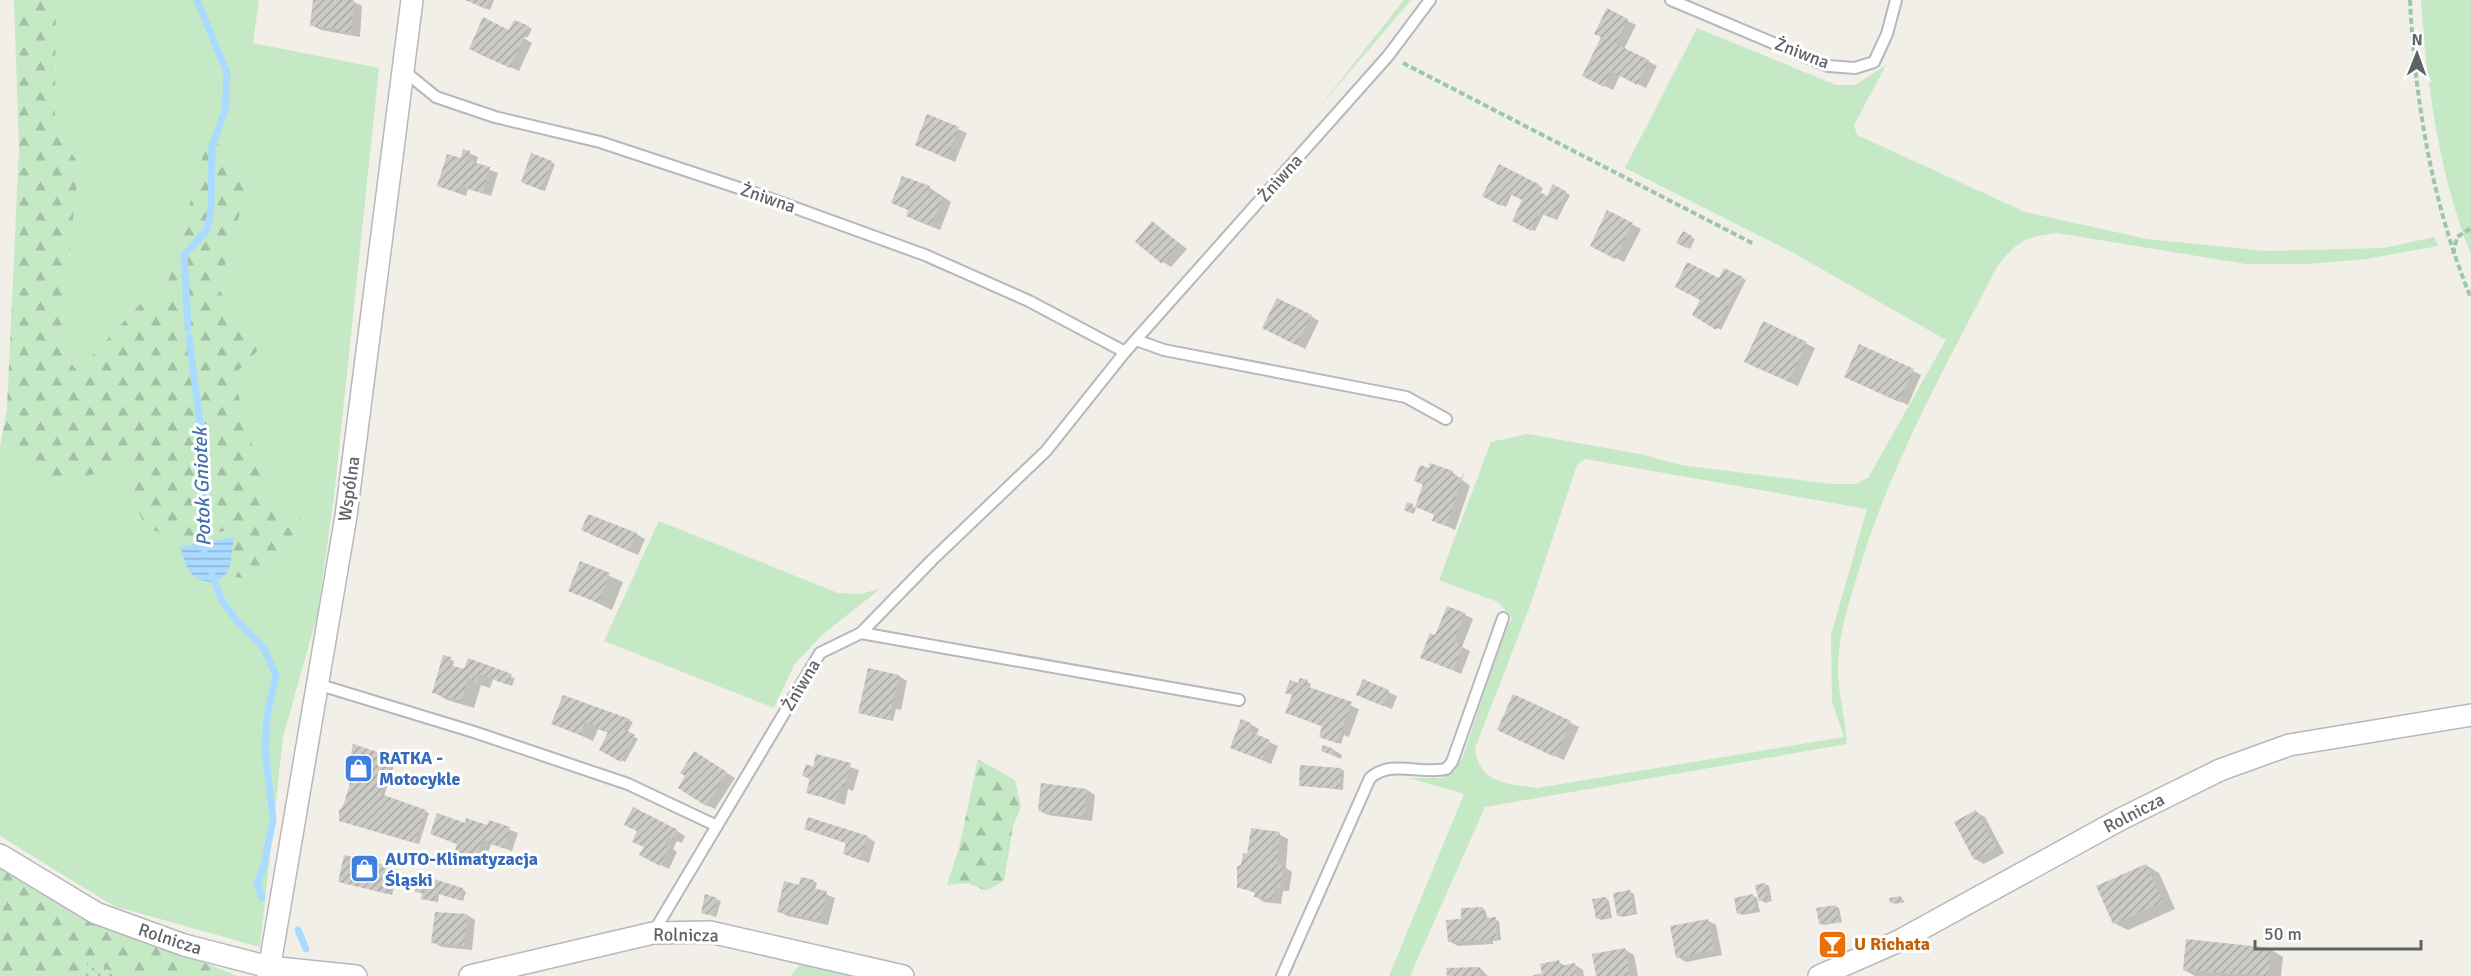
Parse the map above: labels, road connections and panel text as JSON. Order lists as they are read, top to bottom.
{
  "streets": {
    "street": ["Wspólna", "Rolnicza"],
    "lane": ["Żniwna"]
  },
  "crossings": [
    ["Żniwna", "Wspólna"],
    ["Żniwna", "Rolnicza"],
    ["Wspólna", "Rolnicza"]
  ],
  "water": ["Potok Gniotek"],
  "places": {
    "shop": ["RATKA - Motocykle", "AUTO-Klimatyzacja Śląski"],
    "bar": ["U Richata"]
  },
  "scale_bar": "50 m",
  "north": "top"
}
